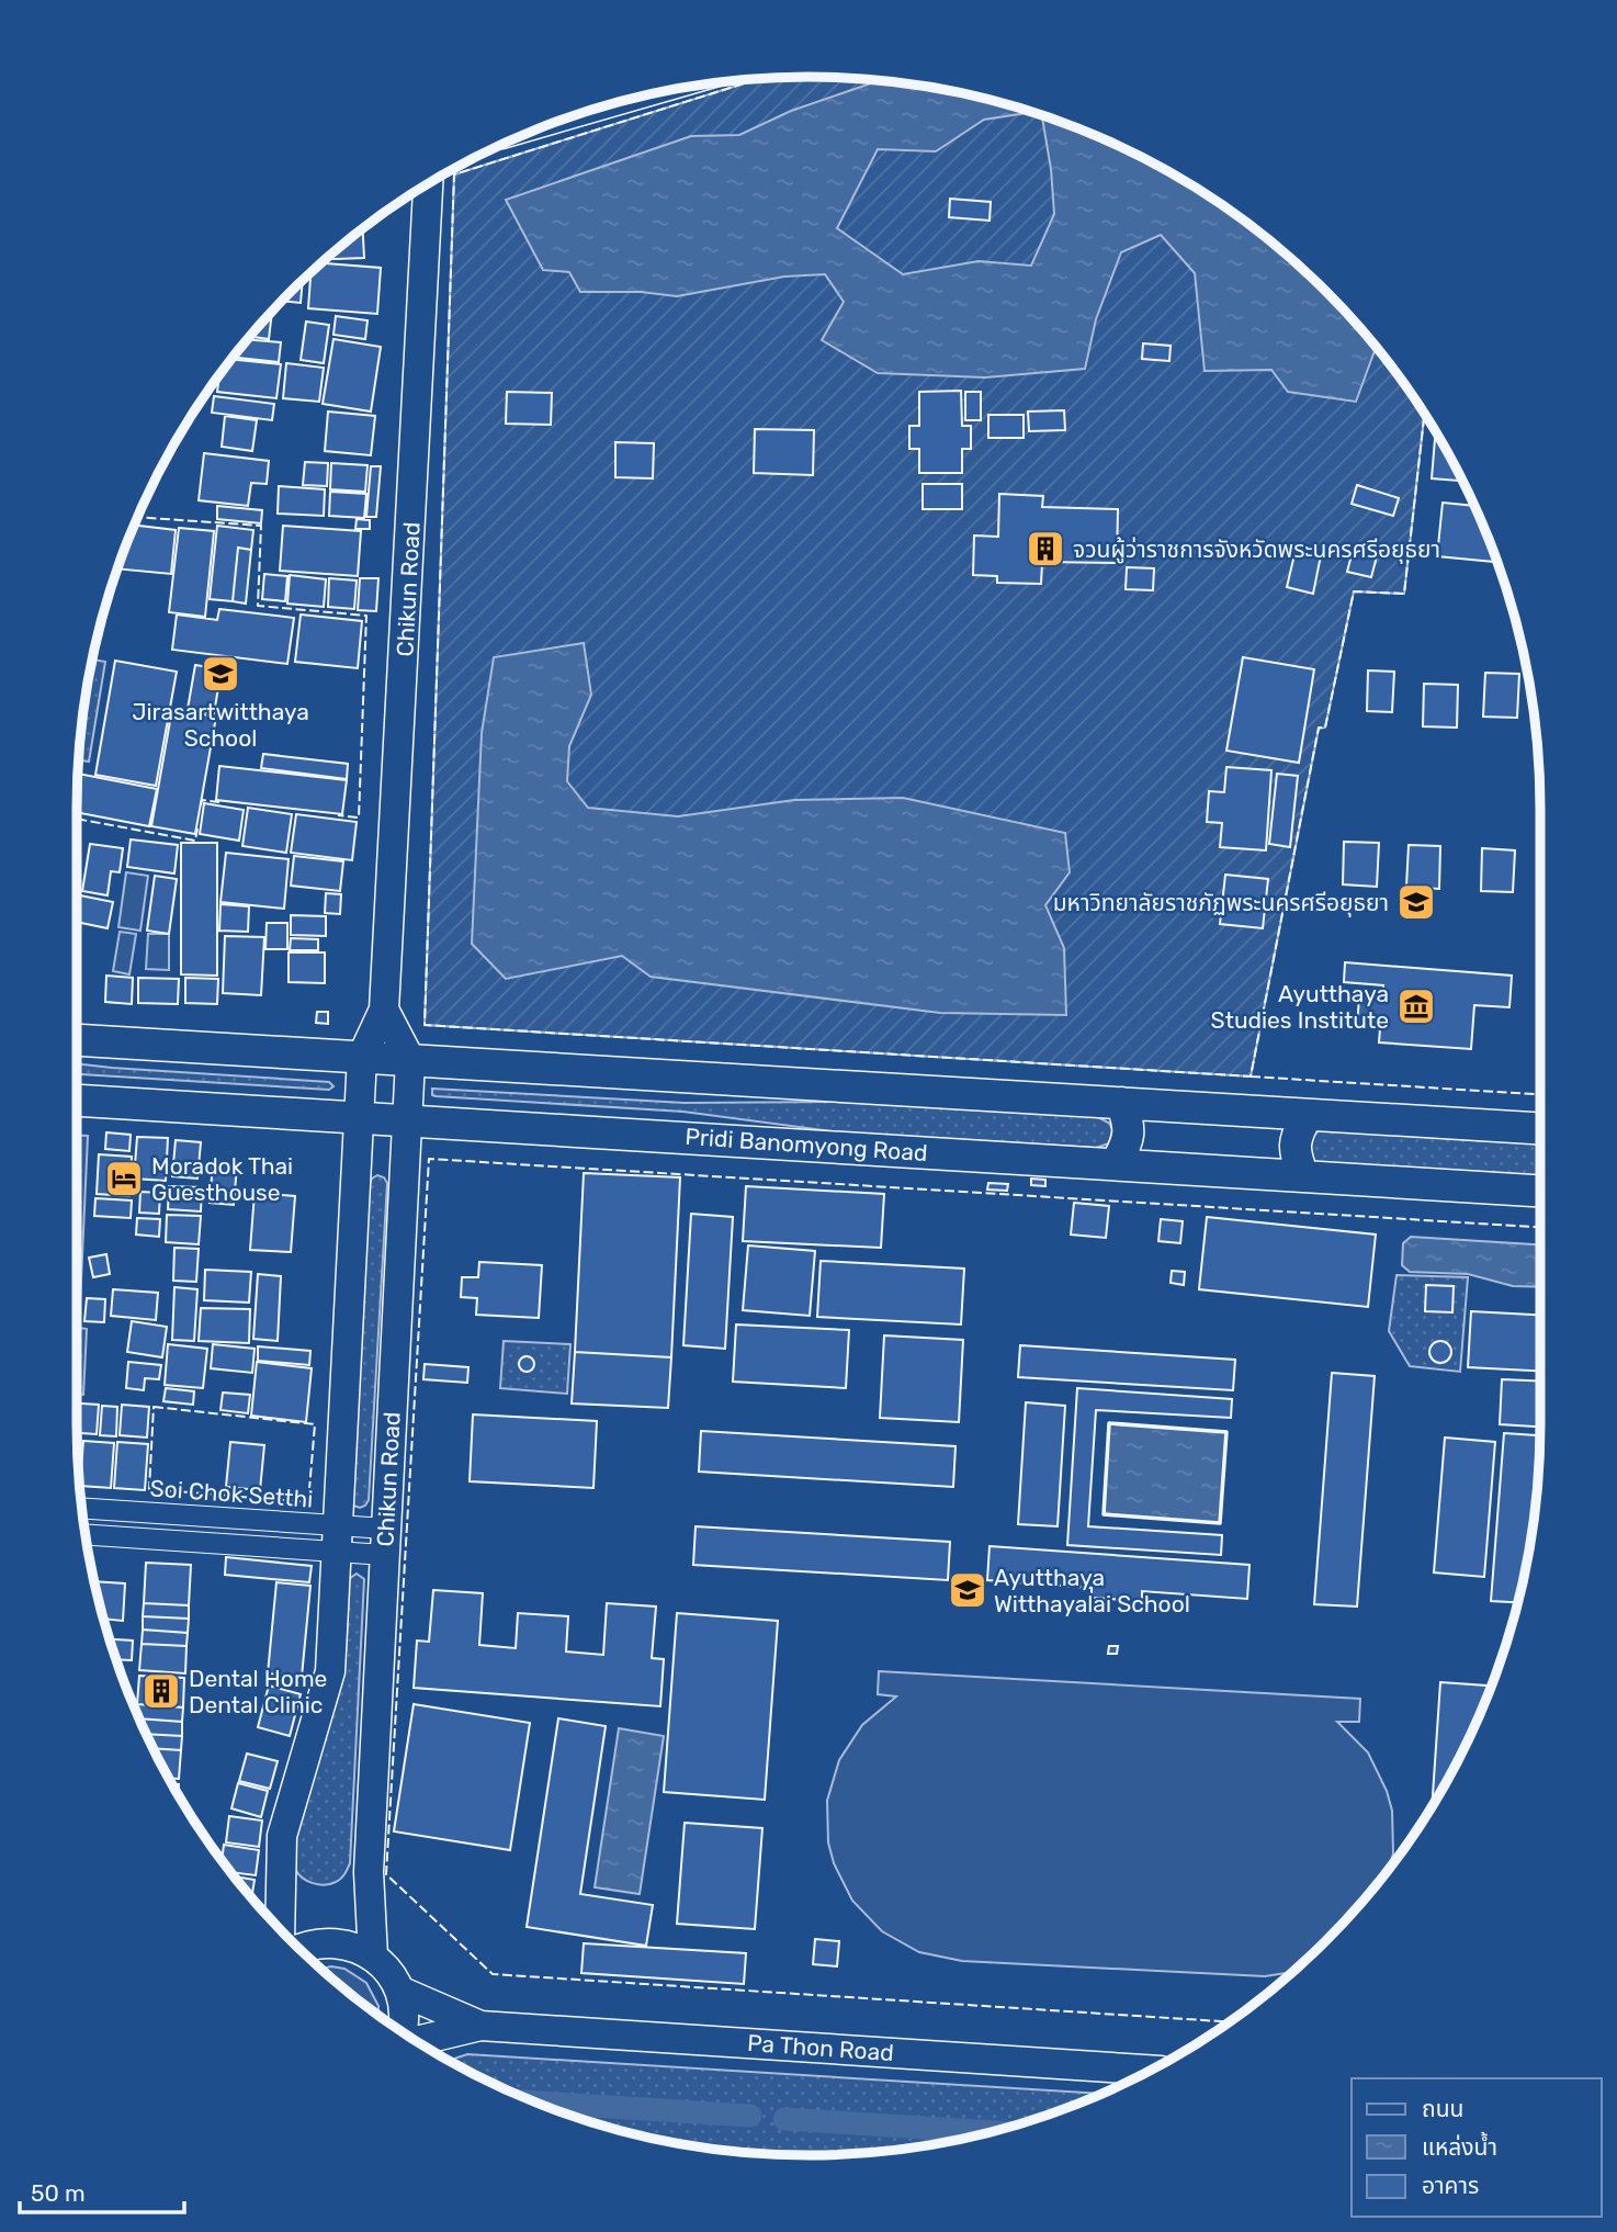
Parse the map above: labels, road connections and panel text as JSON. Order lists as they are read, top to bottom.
{
  "streets": {
    "main road": ["Chikun Road", "Pridi Banomyong Road", "Pa Thon Road"],
    "street": ["Soi Chok Setthi"]
  },
  "crossings": [
    ["Chikun Road", "Pridi Banomyong Road"],
    ["Chikun Road", "Soi Chok Setthi"]
  ],
  "places": {
    "building": ["จวนผู้ว่าราชการจังหวัดพระนครศรีอยุธยา", "Dental Home Dental Clinic"],
    "school or university": ["Jirasartwitthaya School", "มหาวิทยาลัยราชภัฏพระนครศรีอยุธยา", "Ayutthaya Witthayalai School"],
    "museum": ["Ayutthaya Studies Institute"],
    "hotel": ["Moradok Thai Guesthouse"]
  },
  "legend": ["ถนน", "แหล่งน้ำ", "อาคาร"],
  "scale_bar": "50 m"
}
